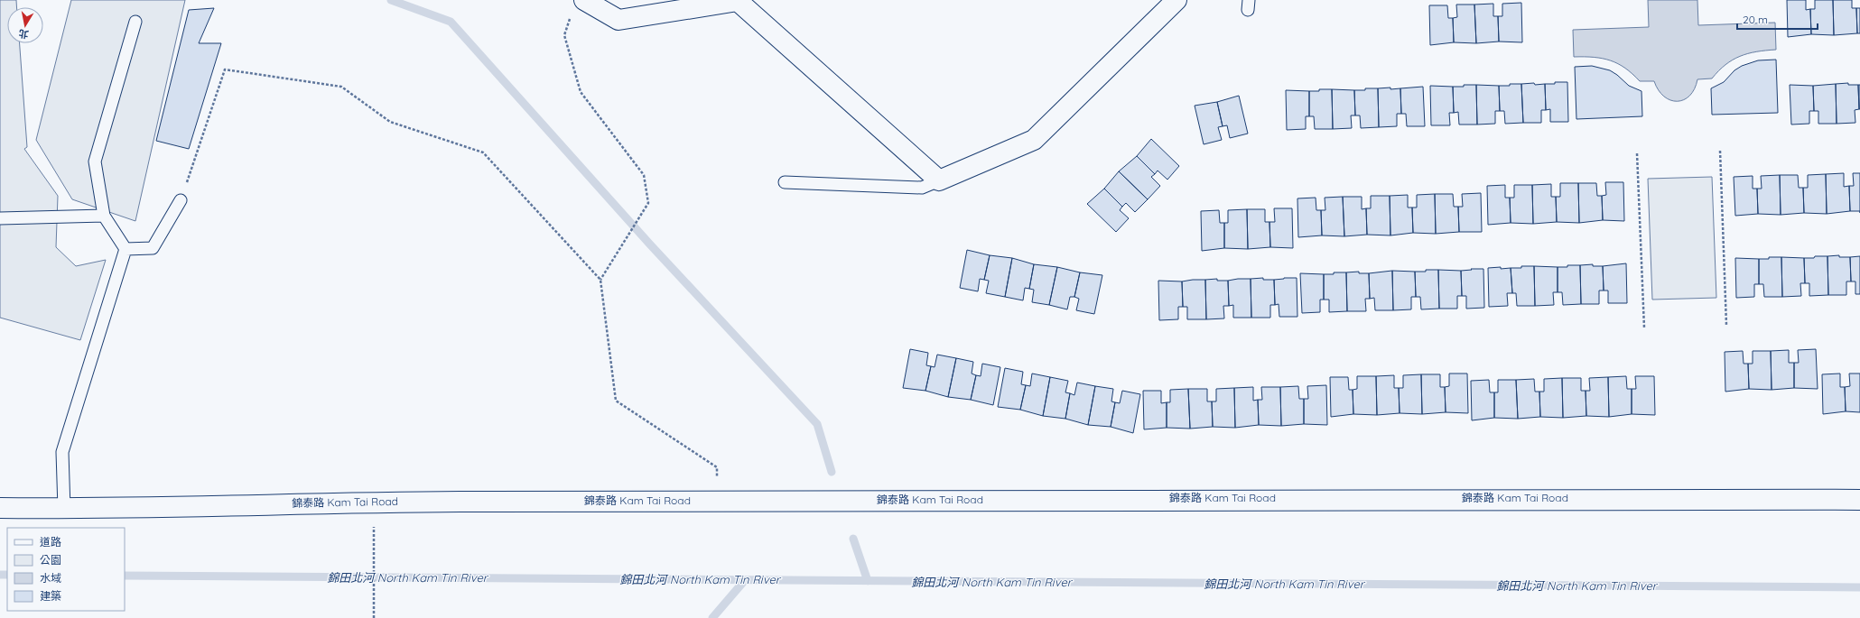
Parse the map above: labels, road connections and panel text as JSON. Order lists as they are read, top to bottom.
{
  "streets": {
    "street": ["錦泰路 Kam Tai Road"]
  },
  "water": ["錦田北河 North Kam Tin River"],
  "legend": [
    "道路",
    "公園",
    "水域",
    "建築"
  ],
  "scale_bar": "20 m",
  "north": "bottom"
}
